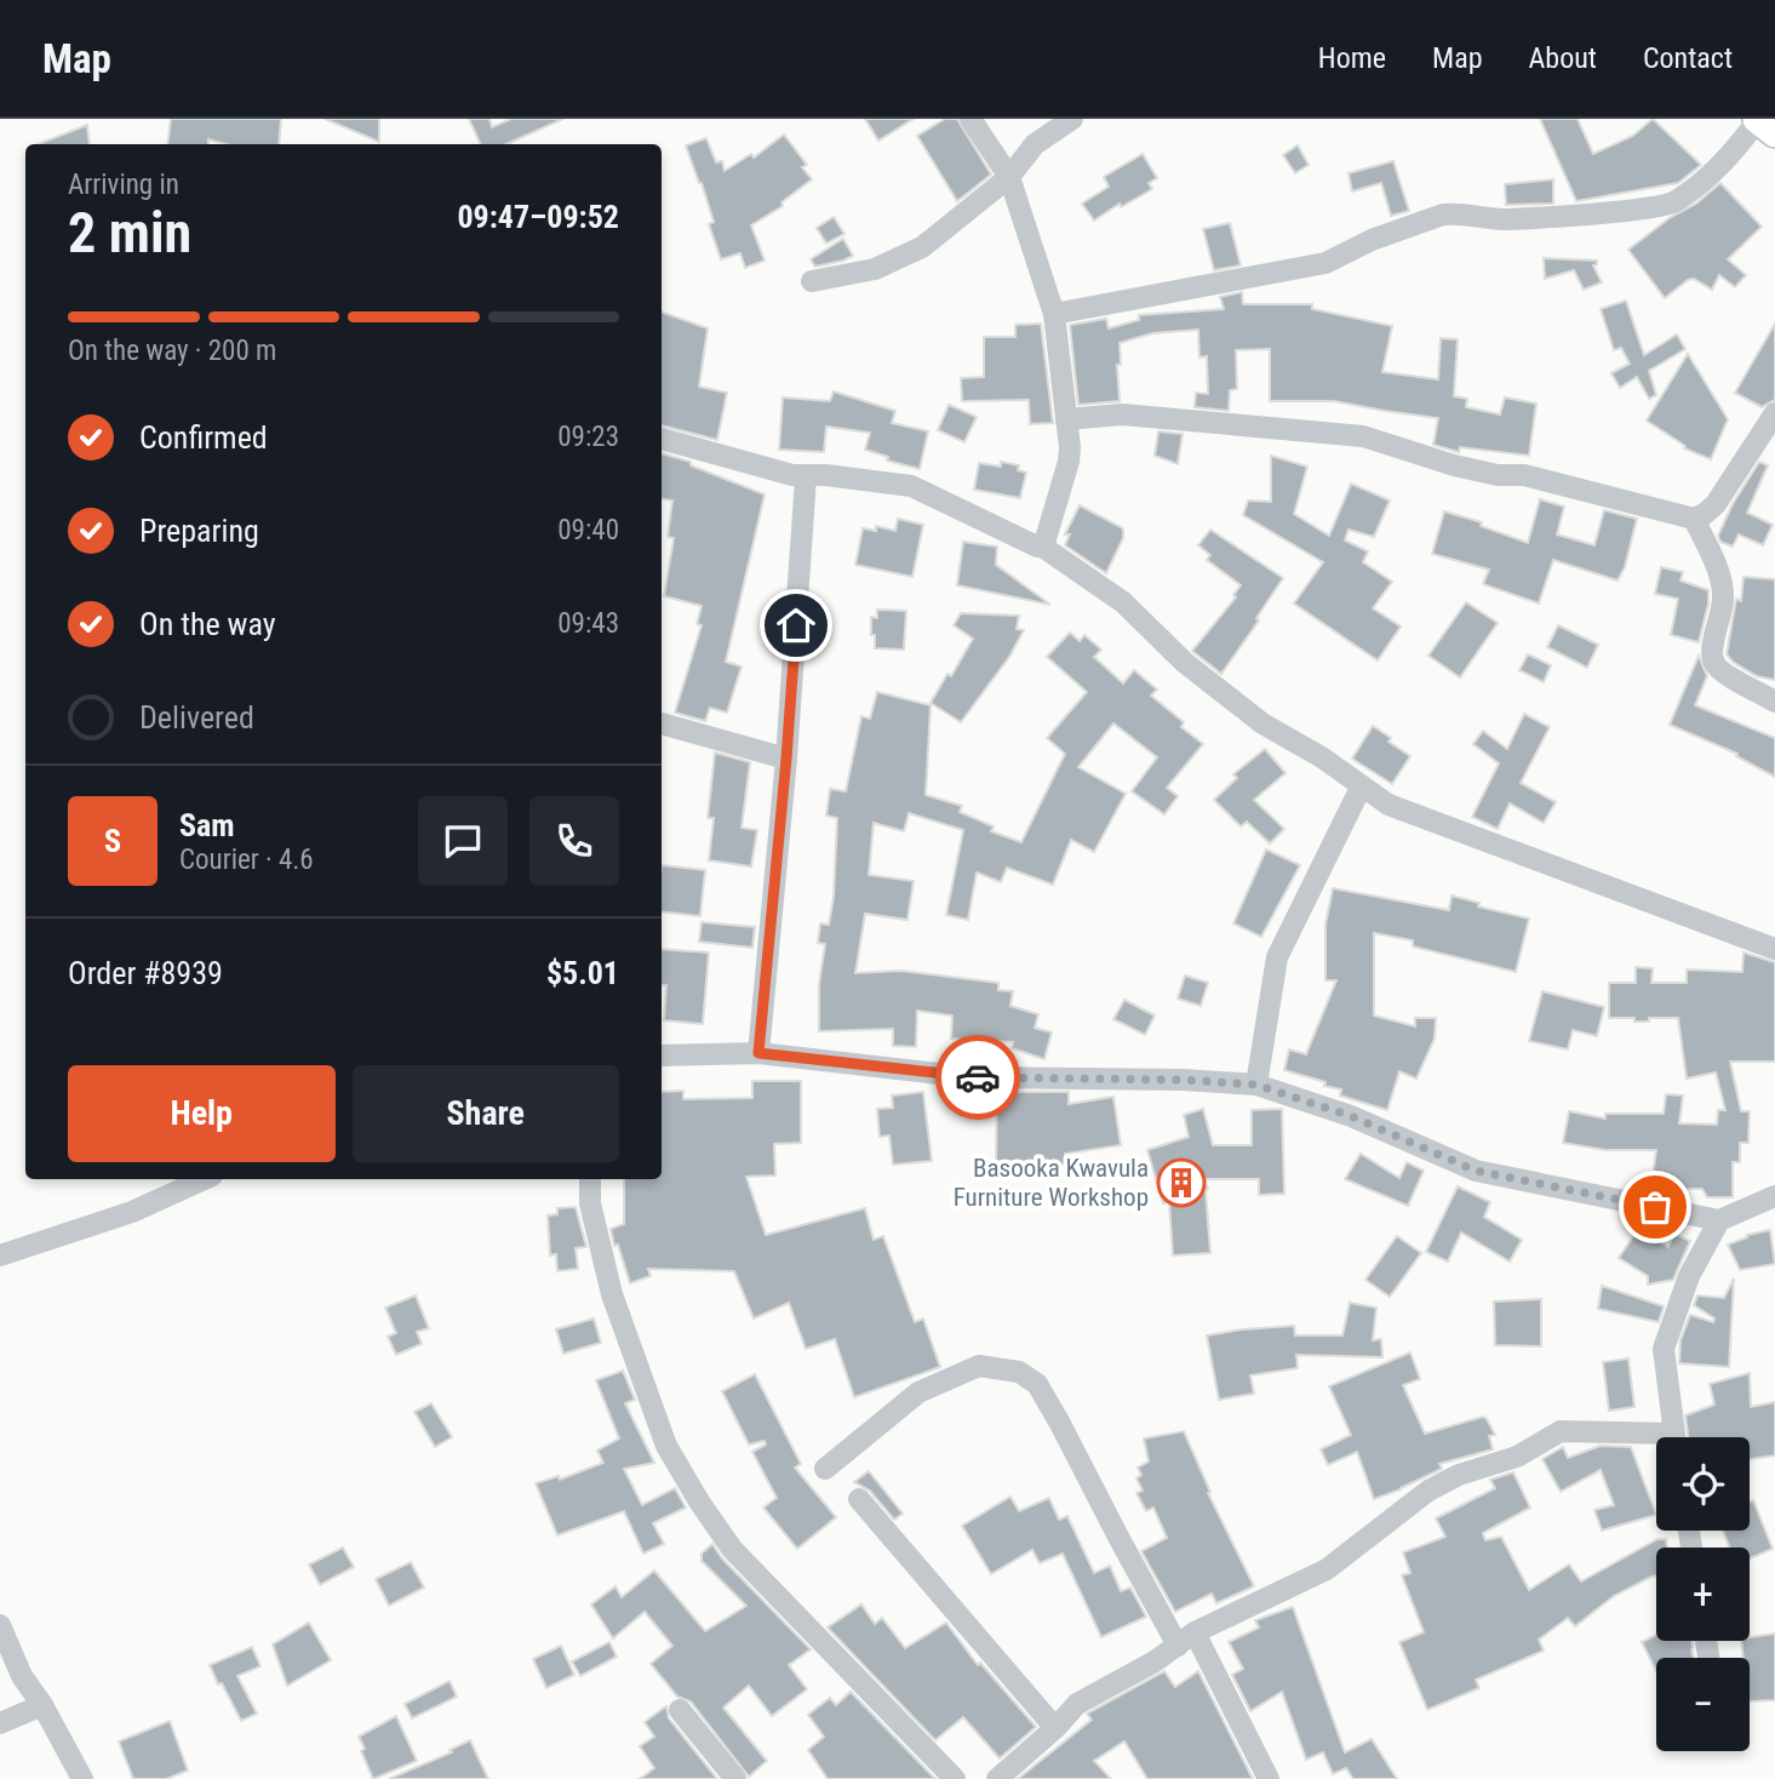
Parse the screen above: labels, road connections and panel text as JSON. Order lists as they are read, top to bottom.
{
  "places": {
    "building": ["Basooka Kwavula Furniture Workshop"]
  },
  "page": {
    "header": "Map",
    "nav": [
      "Home",
      "Map",
      "About",
      "Contact"
    ],
    "heading": ["2 min", "Arriving in", "09:47–09:52"],
    "panel": [
      "Sam",
      "Courier · 4.6",
      "Order #8939",
      "$5.01"
    ],
    "bar": "On the way · 200 m",
    "list": [
      ["Confirmed", "09:23"],
      ["Preparing", "09:40"],
      ["On the way", "09:43"],
      "Delivered"
    ],
    "round": "S",
    "buttons": ["Help", "Share"],
    "map_buttons": ["+", "−"]
  }
}
